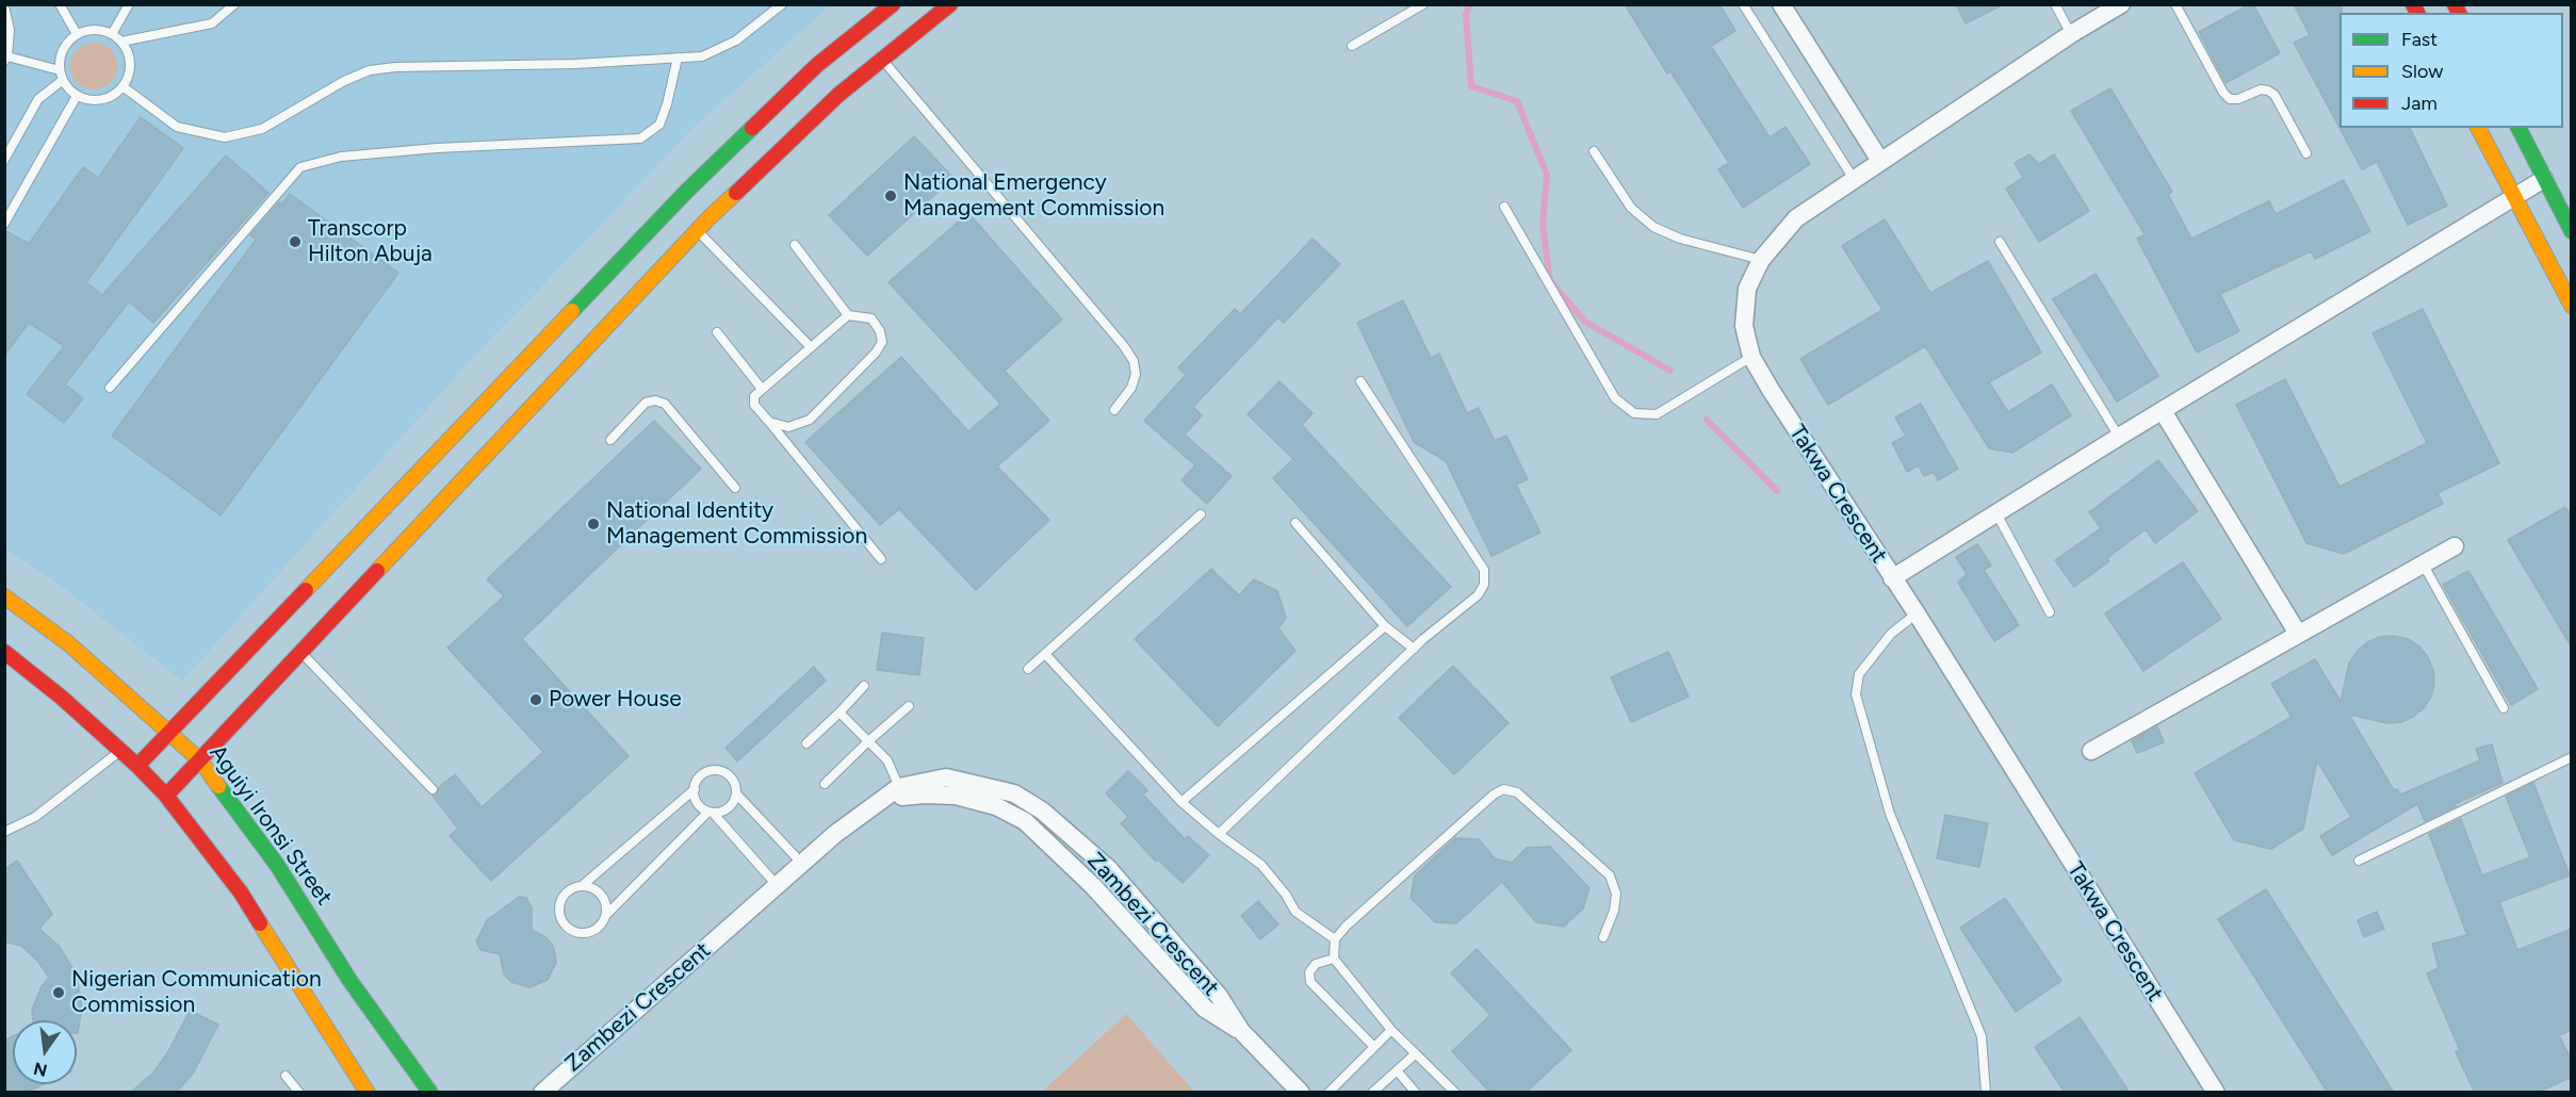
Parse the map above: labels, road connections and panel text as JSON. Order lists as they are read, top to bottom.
{
  "streets": {
    "main road": ["Aguiyi Ironsi Street"],
    "street": ["Takwa Crescent", "Zambezi Crescent"]
  },
  "places": [
    "National Emergency Management Commission",
    "Transcorp Hilton Abuja",
    "National Identity Management Commission",
    "Power House",
    "Nigerian Communication Commission"
  ],
  "legend": ["Fast", "Slow", "Jam"],
  "north": "bottom"
}
